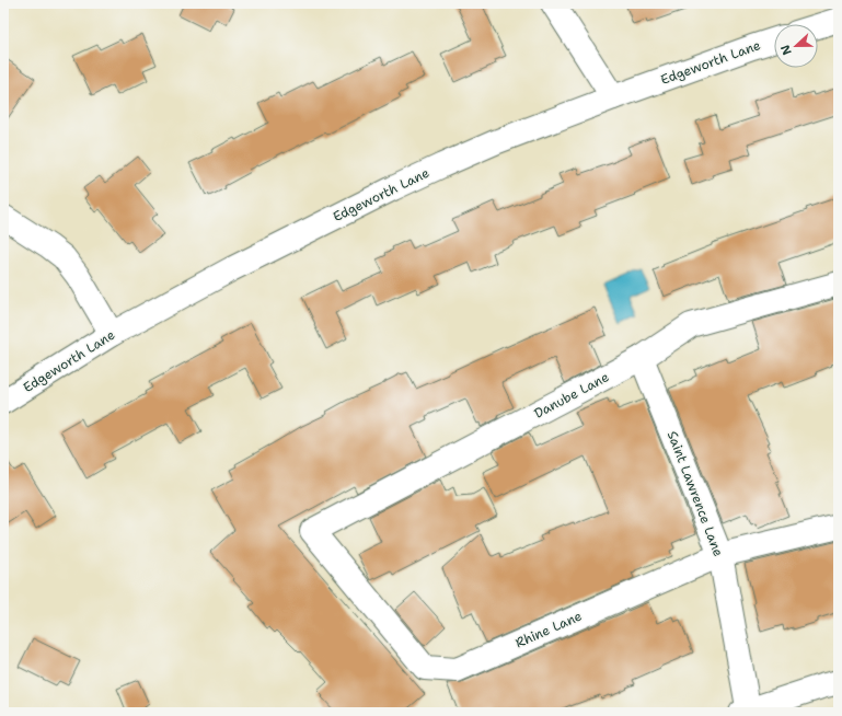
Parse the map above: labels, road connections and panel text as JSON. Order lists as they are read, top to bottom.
{
  "streets": {
    "street": [
      "Edgeworth Lane",
      "Danube Lane",
      "Saint Lawrence Lane",
      "Rhine Lane"
    ]
  },
  "crossings": [
    ["Danube Lane", "Saint Lawrence Lane"],
    ["Danube Lane", "Rhine Lane"],
    ["Saint Lawrence Lane", "Rhine Lane"]
  ],
  "north": "left"
}
